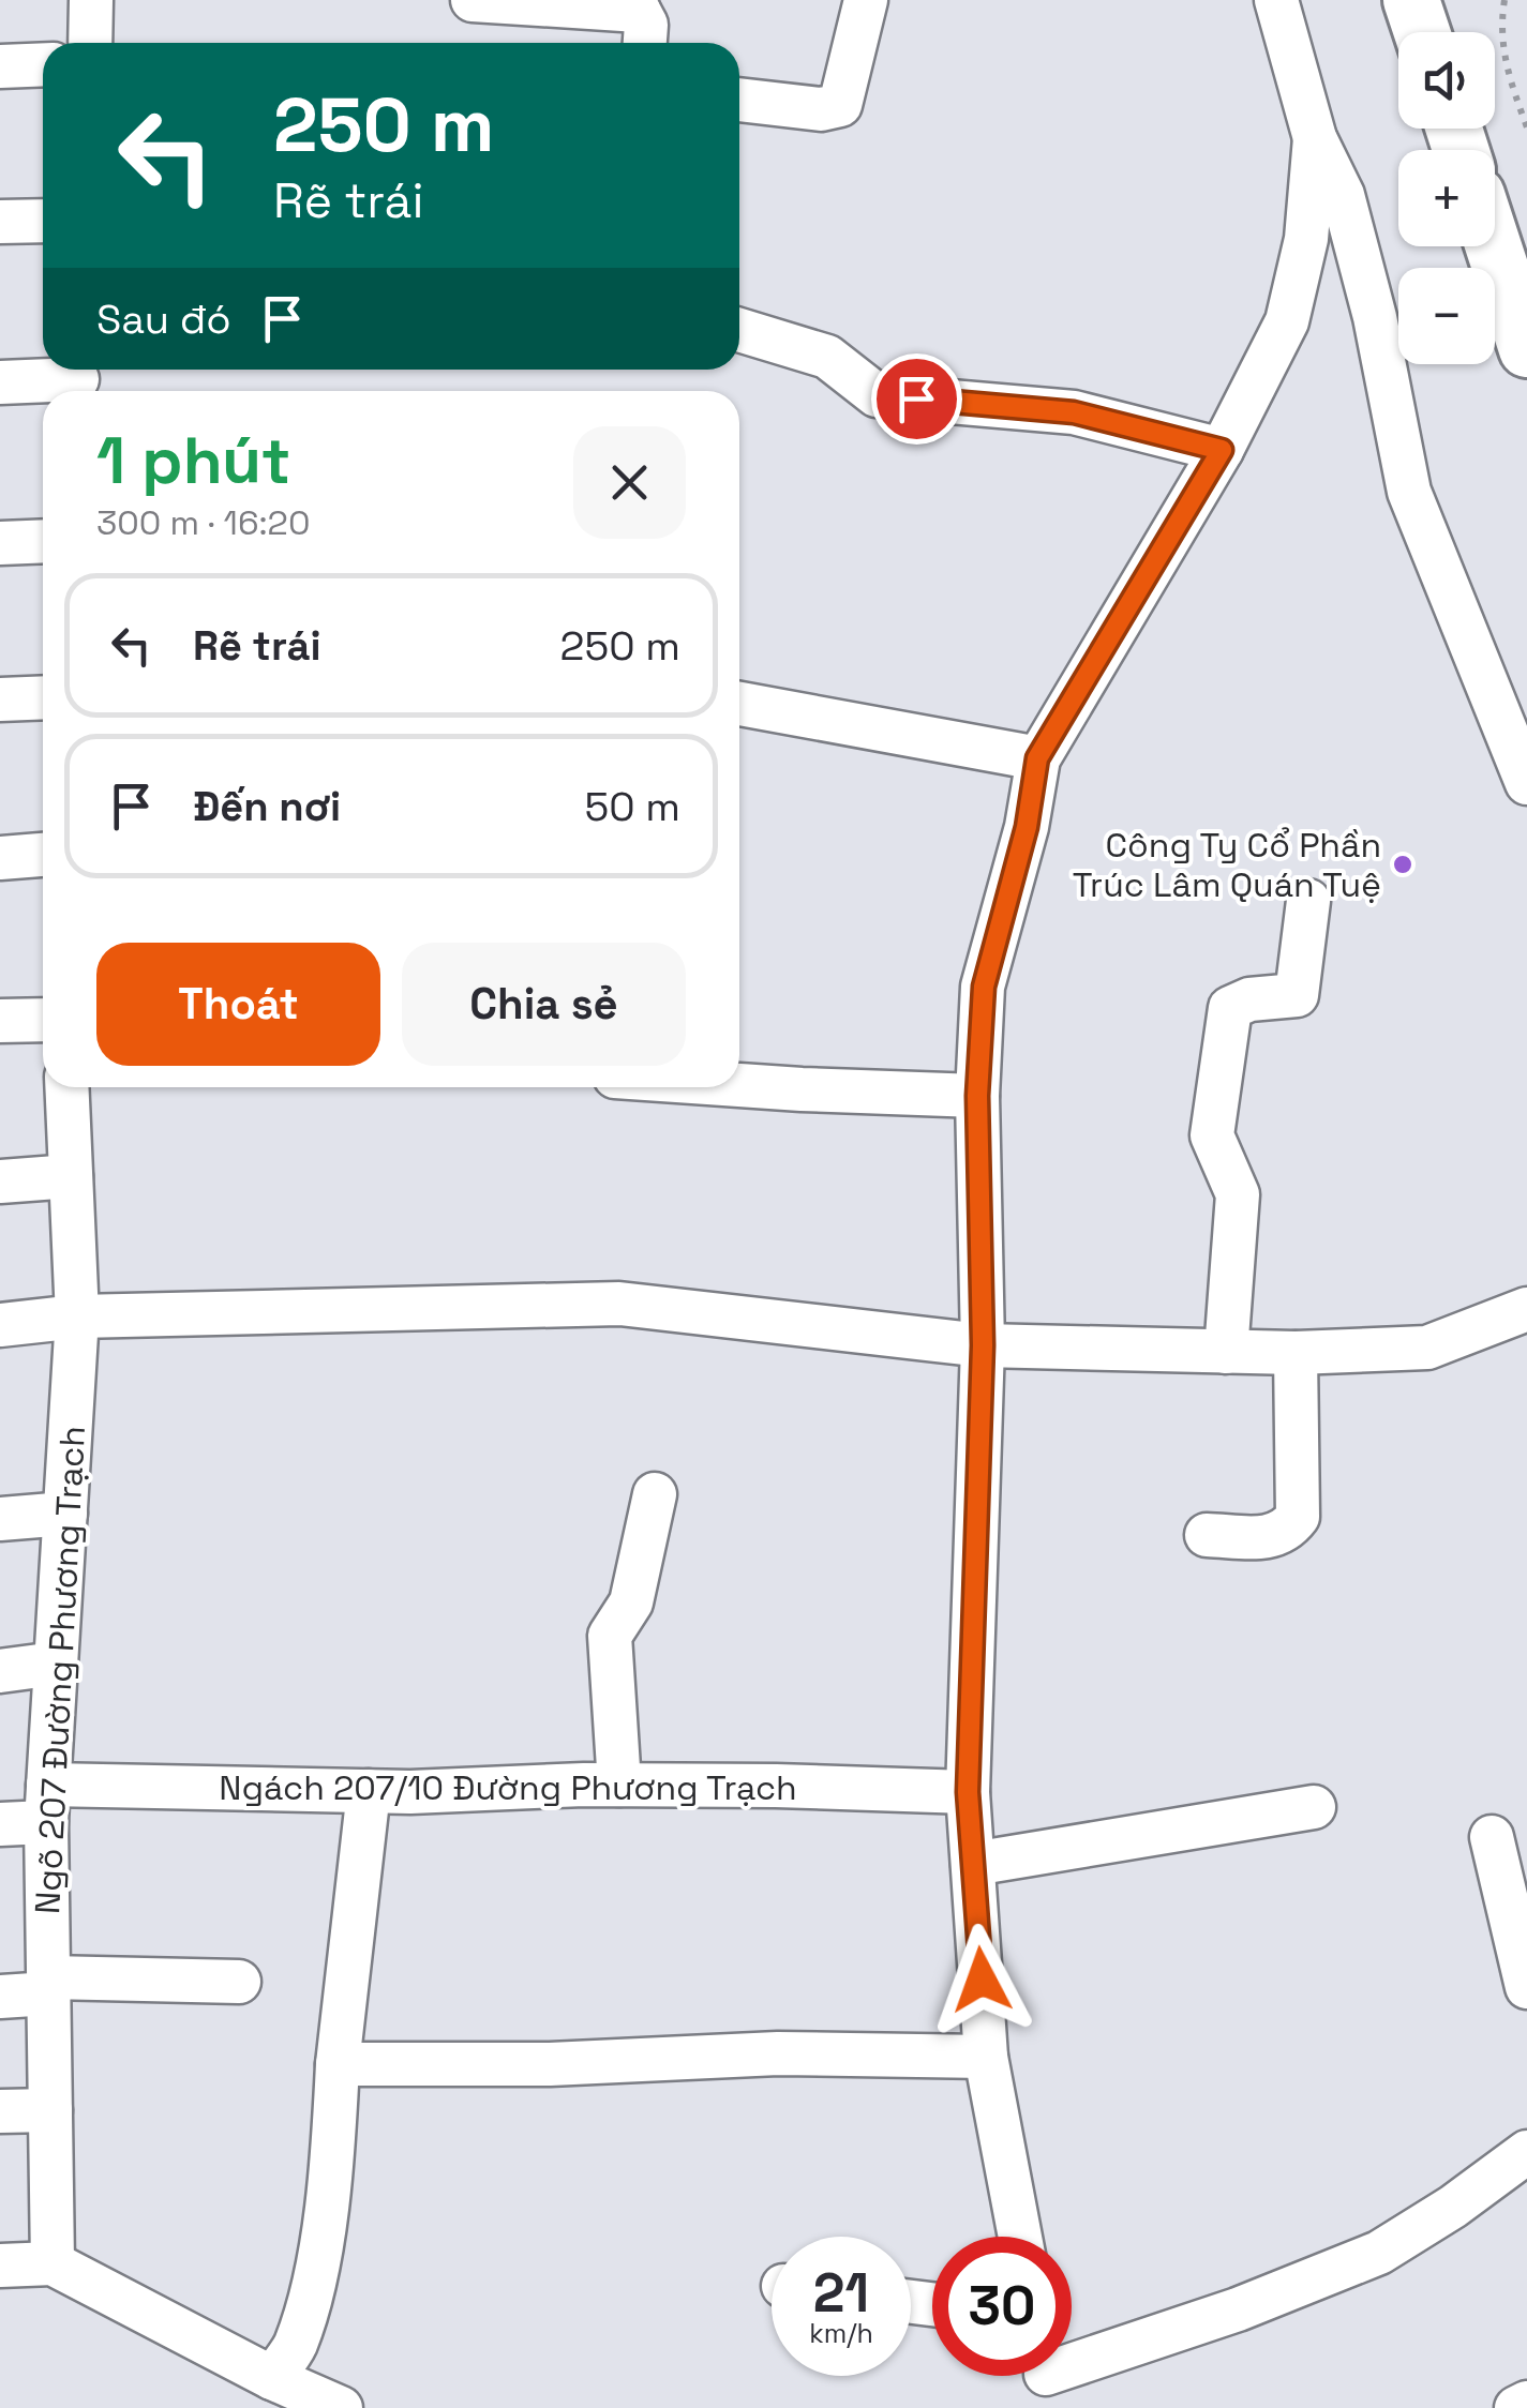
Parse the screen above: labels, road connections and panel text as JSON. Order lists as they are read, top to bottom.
{
  "streets": {
    "street": ["Ngõ 207 Đường Phương Trạch", "Ngách 207/10 Đường Phương Trạch"]
  },
  "crossings": [
    ["Ngõ 207 Đường Phương Trạch", "Ngách 207/10 Đường Phương Trạch"]
  ],
  "places": ["Công Ty Cổ Phần Trúc Lâm Quán Tuệ"],
  "page": {
    "map_buttons": ["+", "−"],
    "turn": ["250 m", "Rẽ trái"],
    "then": "Sau đó",
    "heading": ["1 phút", "300 m · 16:20"],
    "list": [
      {
        "name": "Rẽ trái",
        "value": "250 m"
      },
      {
        "name": "Đến nơi",
        "value": "50 m"
      }
    ],
    "buttons": ["Thoát", "Chia sẻ"],
    "speed": "21 km/h",
    "limit": "30"
  }
}
